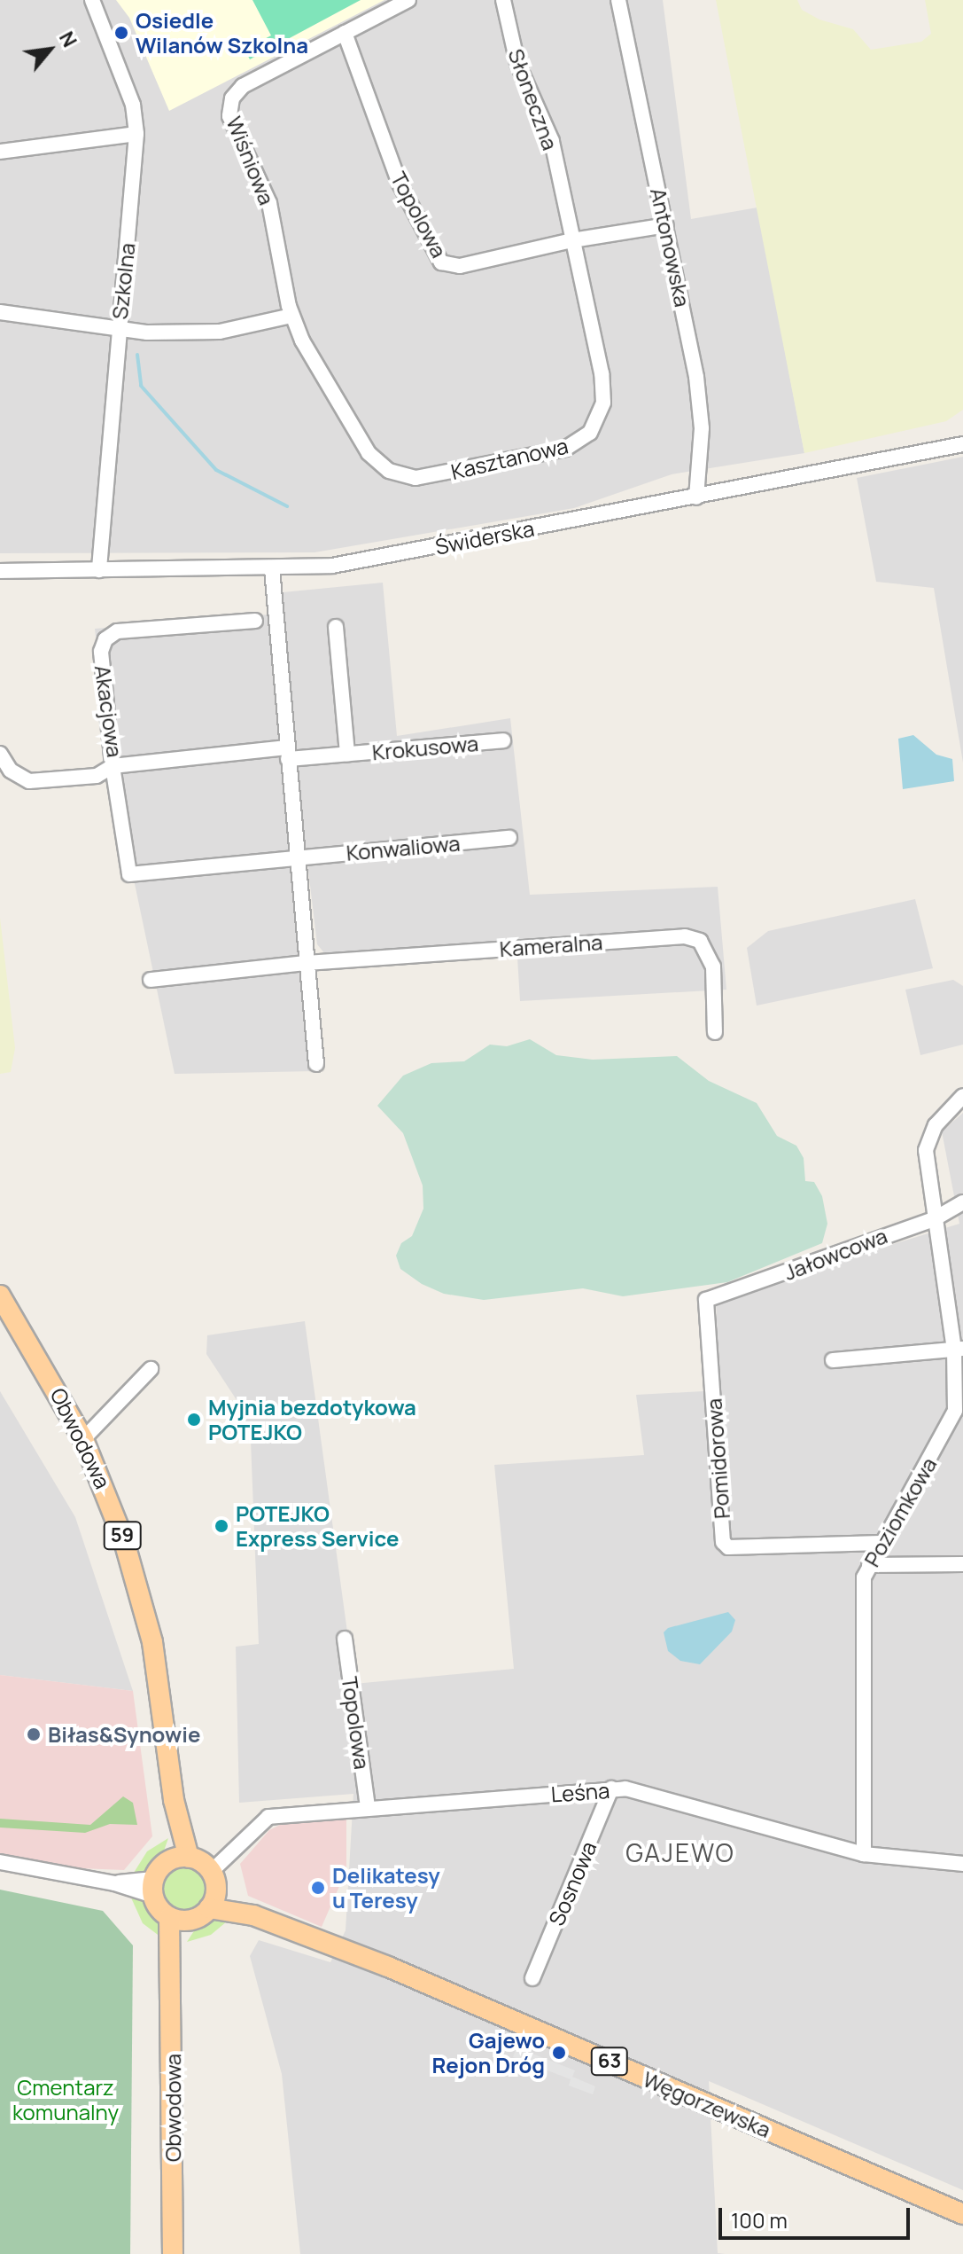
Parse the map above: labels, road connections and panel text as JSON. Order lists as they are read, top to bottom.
{
  "streets": {
    "main road": [
      "Obwodowa",
      "59",
      "63",
      "Węgorzewska"
    ],
    "street": [
      "Słoneczna",
      "Wiśniowa",
      "Topolowa",
      "Antonowska",
      "Szkolna",
      "Kasztanowa",
      "Świderska",
      "Akacjowa",
      "Krokusowa",
      "Konwaliowa",
      "Kameralna",
      "Jałowcowa",
      "Pomidorowa",
      "Poziomkowa",
      "Leśna",
      "Sosnowa"
    ]
  },
  "crossings": [
    ["Słoneczna", "Topolowa"],
    ["Słoneczna", "Kasztanowa"],
    ["Wiśniowa", "Topolowa"],
    ["Wiśniowa", "Kasztanowa"],
    ["Topolowa", "Antonowska"],
    ["Topolowa", "Kasztanowa"],
    ["Topolowa", "Leśna"],
    ["Antonowska", "Świderska"],
    ["Szkolna", "Świderska"],
    ["Akacjowa", "Krokusowa"],
    ["Akacjowa", "Konwaliowa"],
    ["Jałowcowa", "Pomidorowa"],
    ["Jałowcowa", "Poziomkowa"],
    ["Obwodowa", "Węgorzewska"],
    ["Pomidorowa", "Poziomkowa"],
    ["Poziomkowa", "Leśna"],
    ["Leśna", "Sosnowa"],
    ["Leśna", "Węgorzewska"]
  ],
  "districts": ["GAJEWO"],
  "parks": ["Cmentarz komunalny"],
  "places": [
    "Osiedle Wilanów Szkolna",
    "Myjnia bezdotykowa POTEJKO",
    "POTEJKO Express Service",
    "Biłas&Synowie",
    "Delikatesy u Teresy",
    "Gajewo Rejon Dróg"
  ],
  "scale_bar": "100 m",
  "north": "top right"
}
